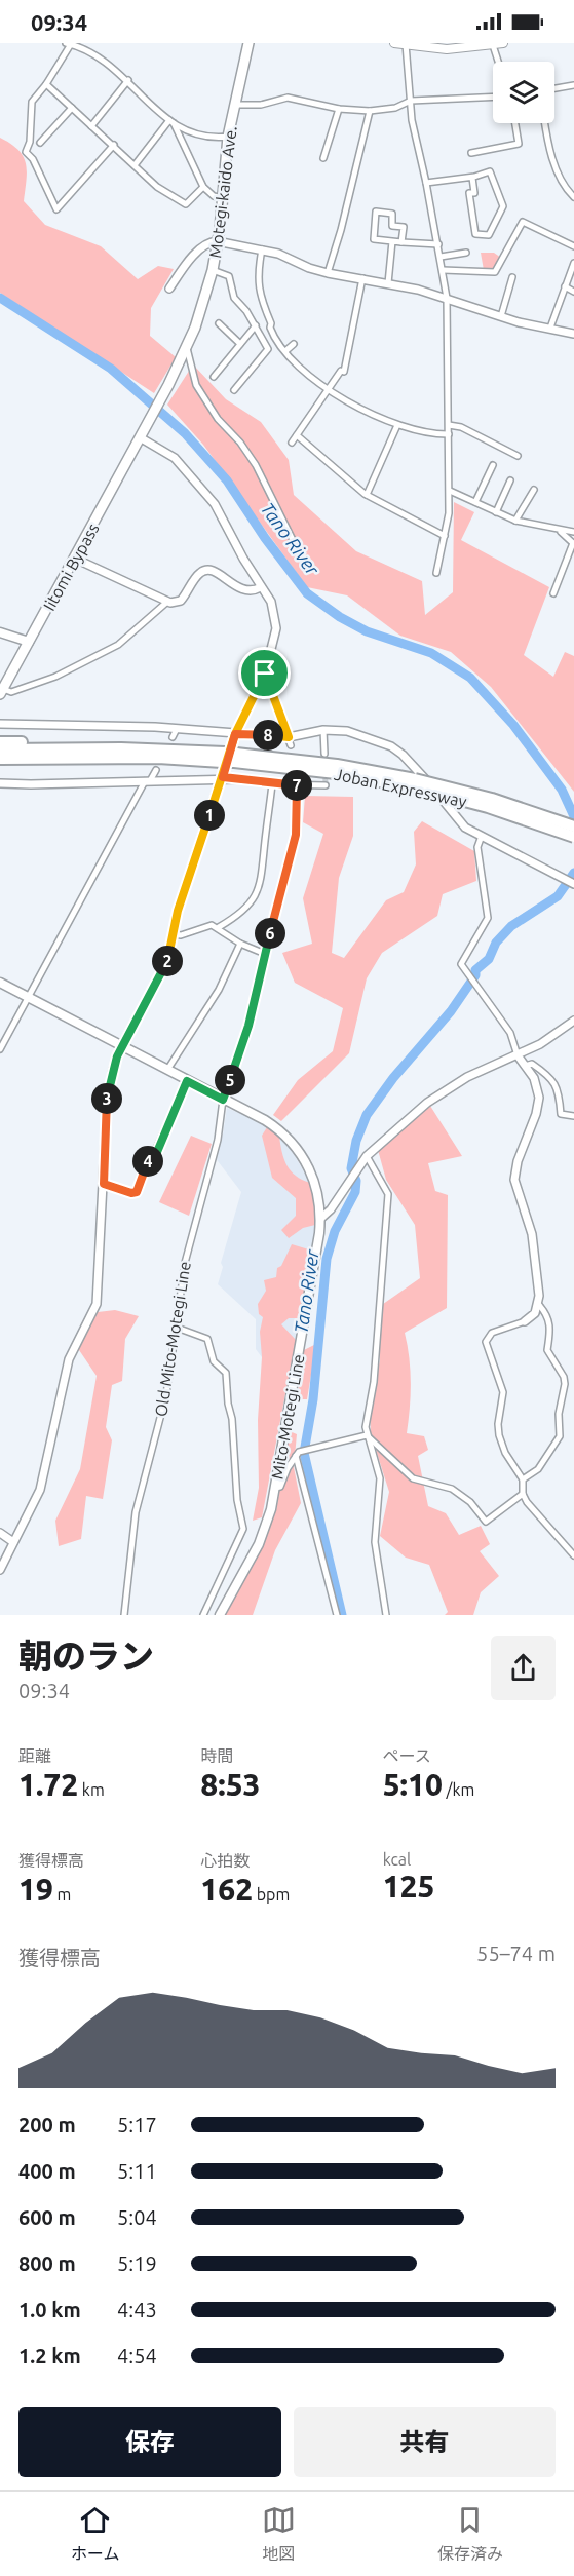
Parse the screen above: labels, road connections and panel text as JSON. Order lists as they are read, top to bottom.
{
  "streets": {
    "highway": ["Motegi-kaido Ave.", "Iitomi Bypass", "Joban Expressway"],
    "main road": ["Mito-Motegi Line"],
    "street": ["Old Mito-Motegi Line"]
  },
  "crossings": [
    ["Motegi-kaido Ave.", "Iitomi Bypass"],
    ["Old Mito-Motegi Line", "Mito-Motegi Line"]
  ],
  "water": ["Tano River"],
  "page": {
    "status": "09:34",
    "pins": [
      "8",
      "7",
      "1",
      "6",
      "2",
      "5",
      "3",
      "4"
    ],
    "heading": ["朝のラン", "09:34"],
    "stats": [
      ["距離", "1.72 km"],
      ["時間", "8:53"],
      ["ペース", "5:10 /km"],
      ["獲得標高", "19 m"],
      ["心拍数", "162 bpm"],
      ["kcal", "125"]
    ],
    "chart": ["獲得標高", "55–74 m"],
    "list": [
      {
        "name": "200 m",
        "note": "5:17"
      },
      {
        "name": "400 m",
        "note": "5:11"
      },
      {
        "name": "600 m",
        "note": "5:04"
      },
      {
        "name": "800 m",
        "note": "5:19"
      },
      {
        "name": "1.0 km",
        "note": "4:43"
      },
      {
        "name": "1.2 km",
        "note": "4:54"
      }
    ],
    "buttons": ["保存", "共有"],
    "tabs": ["ホーム", "地図", "保存済み"]
  }
}
